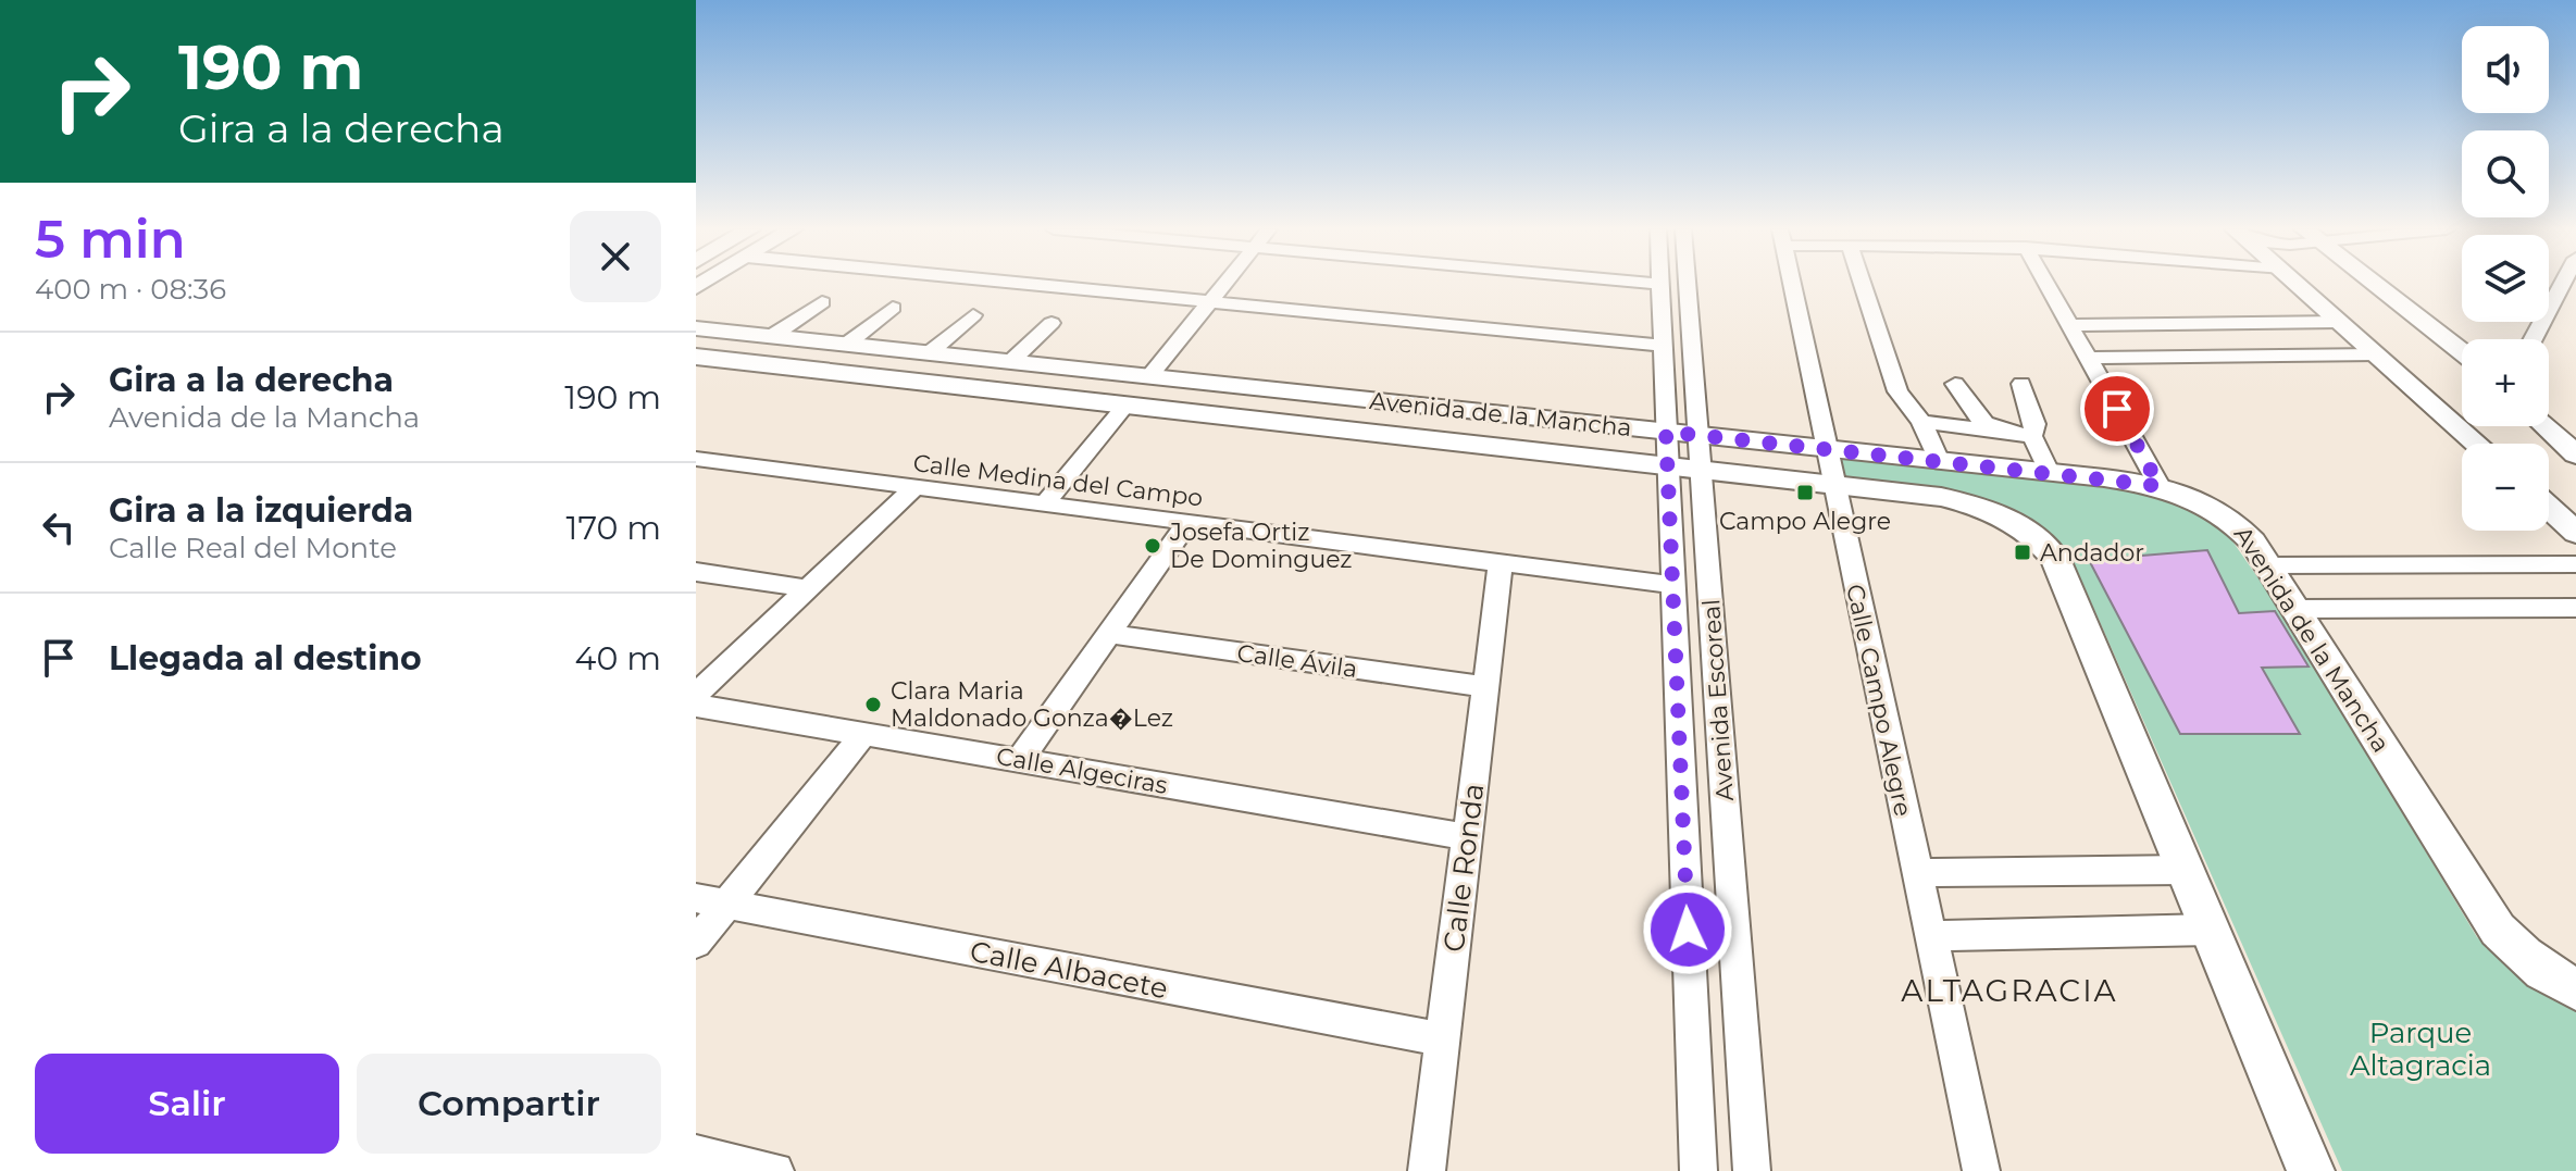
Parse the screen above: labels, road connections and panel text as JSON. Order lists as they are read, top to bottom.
{
  "streets": {
    "street": [
      "Avenida de la Mancha",
      "Calle Medina del Campo",
      "Calle Ávila",
      "Avenida Escoreal",
      "Calle Campo Alegre",
      "Calle Algeciras",
      "Calle Ronda",
      "Calle Albacete"
    ]
  },
  "crossings": [
    ["Avenida de la Mancha", "Avenida Escoreal"],
    ["Avenida de la Mancha", "Calle Campo Alegre"],
    ["Calle Medina del Campo", "Avenida Escoreal"],
    ["Calle Medina del Campo", "Calle Ronda"],
    ["Calle Ávila", "Calle Ronda"],
    ["Calle Algeciras", "Calle Ronda"],
    ["Calle Ronda", "Calle Albacete"]
  ],
  "districts": ["ALTAGRACIA"],
  "parks": ["Parque Altagracia"],
  "places": {
    "transit": ["Campo Alegre", "Andador"],
    "other": ["Josefa Ortiz De Dominguez", "Clara Maria Maldonado Gonza�Lez"]
  },
  "page": {
    "turn": ["190 m", "Gira a la derecha"],
    "map_buttons": ["+", "−"],
    "heading": ["5 min", "400 m · 08:36"],
    "list": [
      {
        "name": "Gira a la derecha",
        "note": "Avenida de la Mancha",
        "value": "190 m"
      },
      {
        "name": "Gira a la izquierda",
        "note": "Calle Real del Monte",
        "value": "170 m"
      },
      {
        "name": "Llegada al destino",
        "value": "40 m"
      }
    ],
    "buttons": ["Salir", "Compartir"]
  }
}
